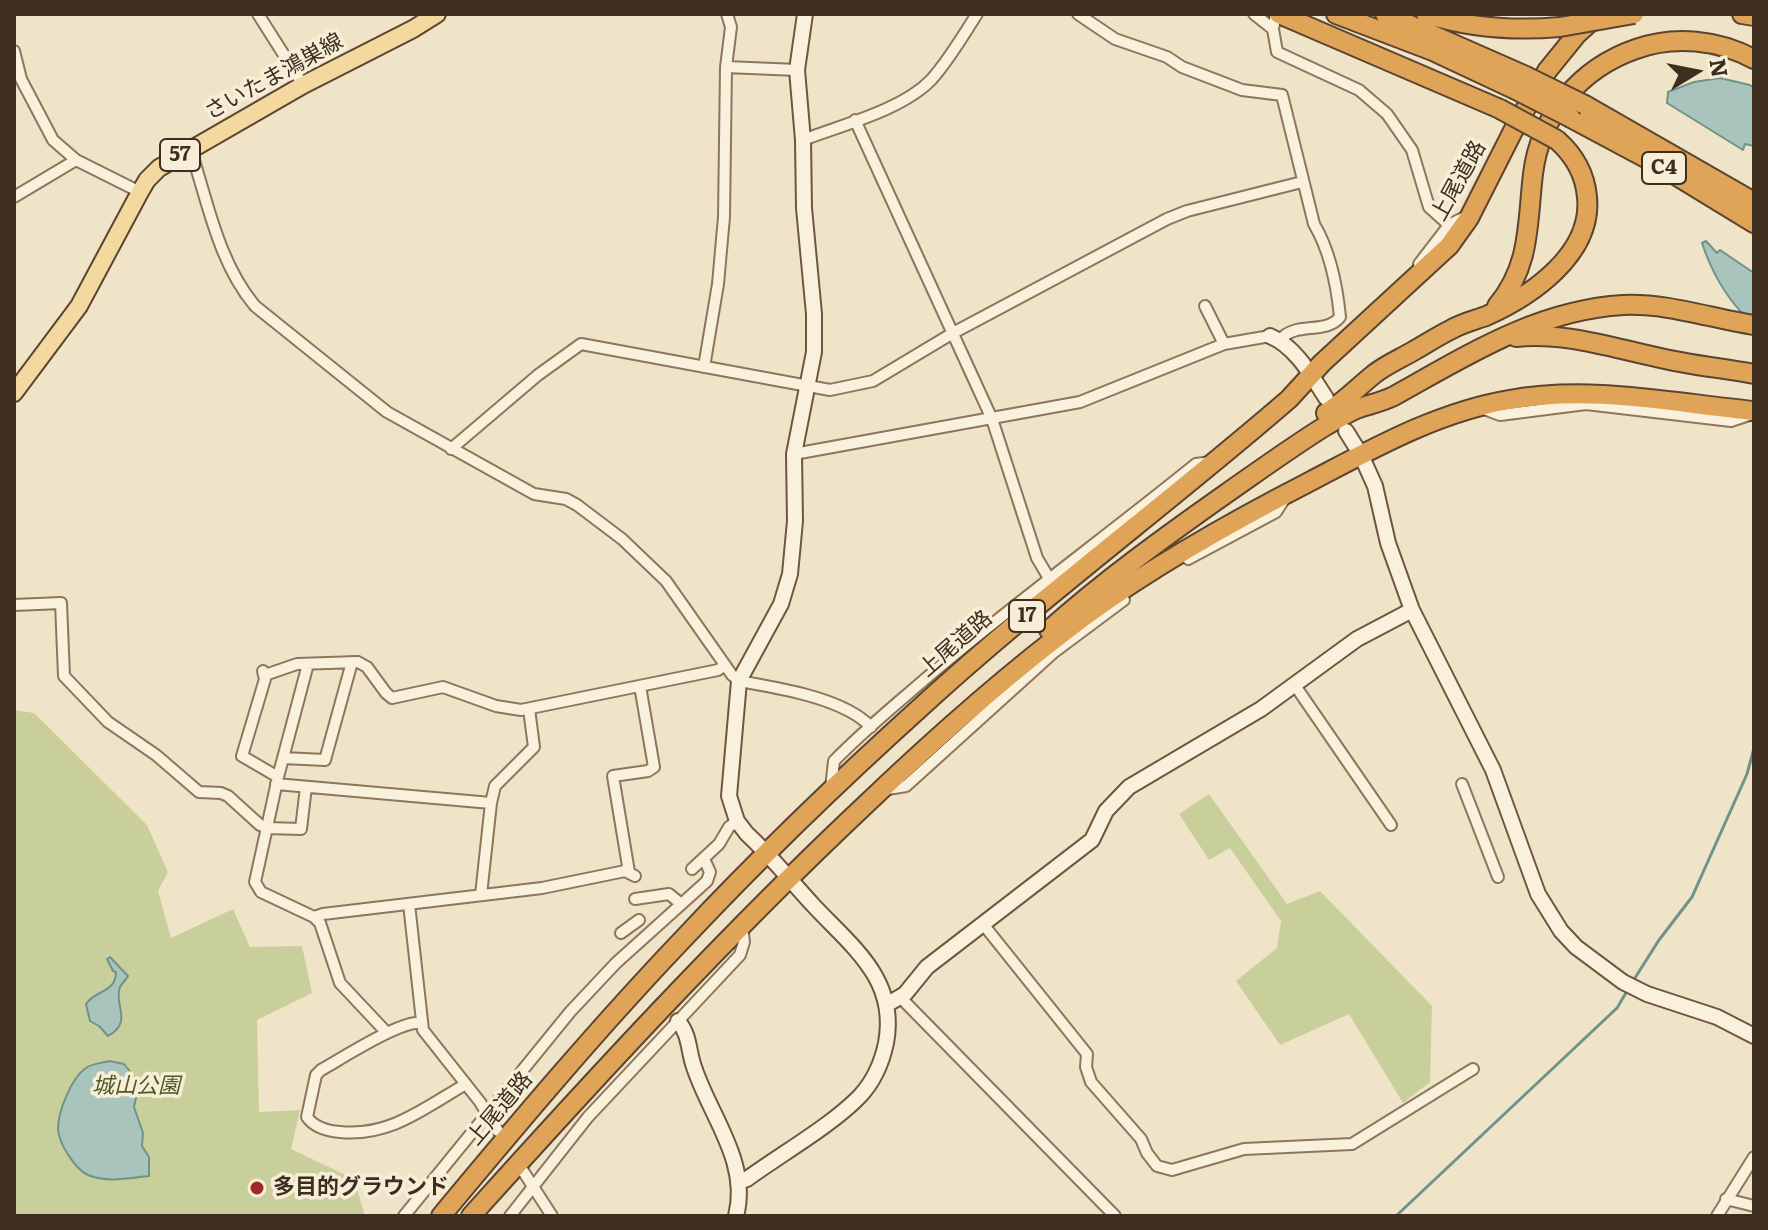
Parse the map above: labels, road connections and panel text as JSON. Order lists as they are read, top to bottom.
{
  "streets": {
    "highway": ["C4", "上尾道路", "17"],
    "main road": ["さいたま鴻巣線", "57"]
  },
  "parks": ["城山公園"],
  "places": ["多目的グラウンド"],
  "north": "right"
}
